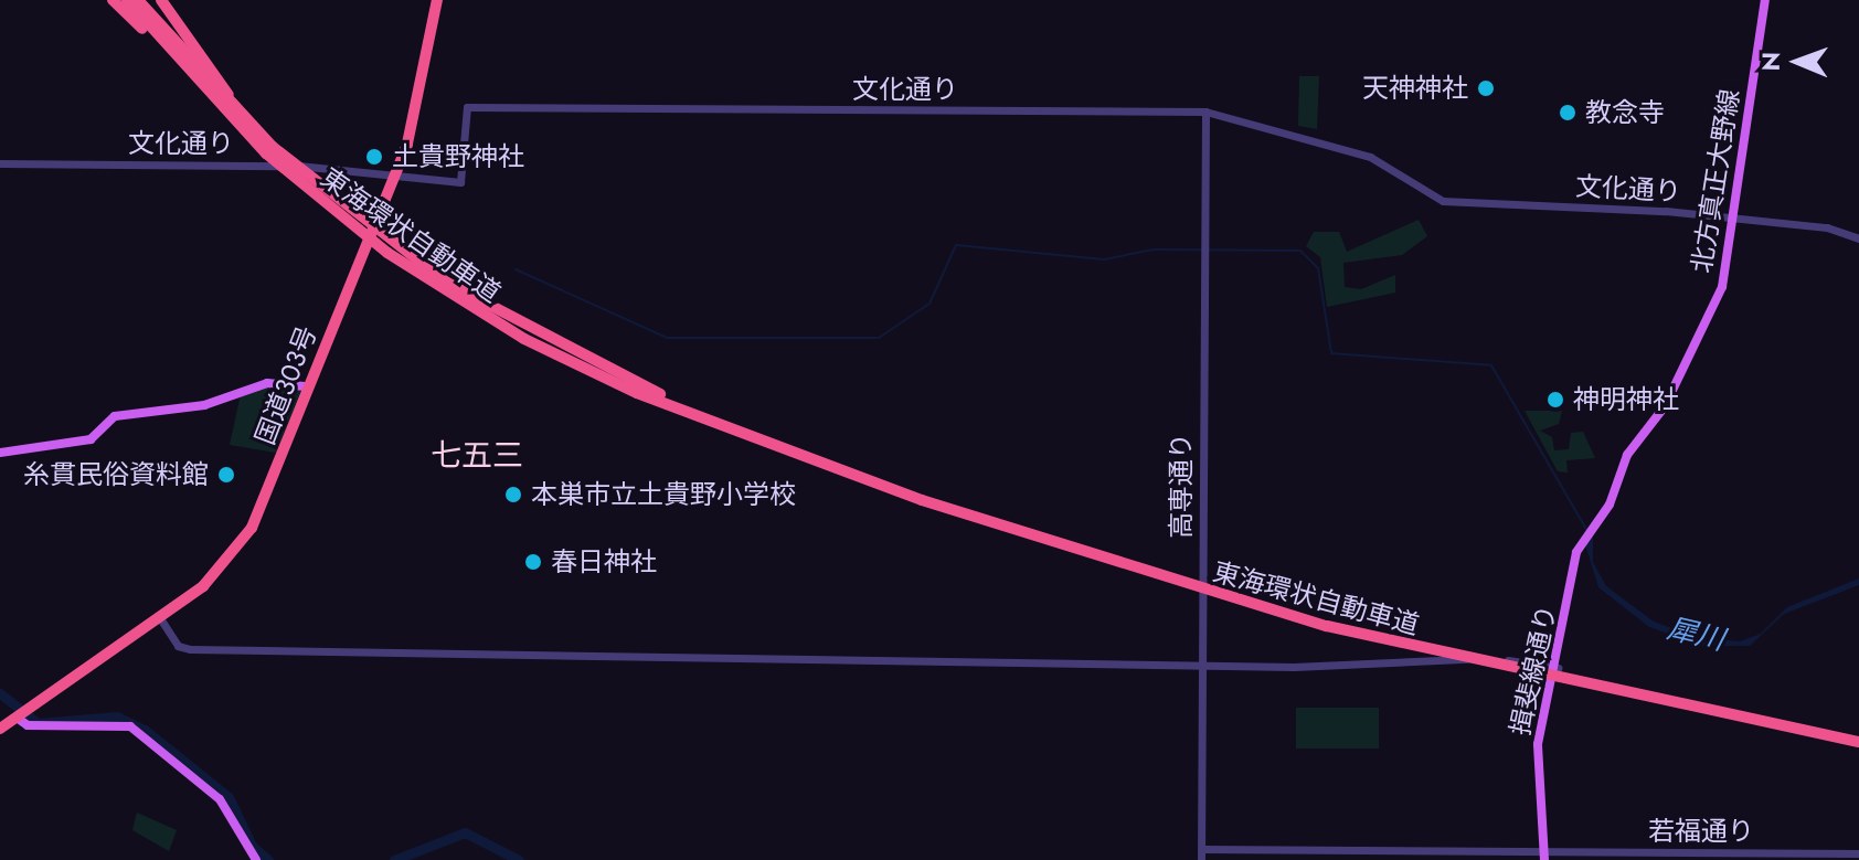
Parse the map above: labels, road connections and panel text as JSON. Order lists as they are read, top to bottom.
{
  "streets": {
    "highway": ["東海環状自動車道", "国道303号"],
    "main road": ["北方真正大野線", "揖斐線通り"],
    "street": ["文化通り", "高専通り", "若福通り"]
  },
  "crossings": [
    ["文化通り", "北方真正大野線"],
    ["文化通り", "国道303号"],
    ["文化通り", "高専通り"],
    ["北方真正大野線", "揖斐線通り"],
    ["高専通り", "若福通り"],
    ["揖斐線通り", "若福通り"]
  ],
  "districts": ["七五三"],
  "water": ["犀川"],
  "places": [
    "天神神社",
    "教念寺",
    "土貴野神社",
    "神明神社",
    "糸貫民俗資料館",
    "本巣市立土貴野小学校",
    "春日神社"
  ],
  "north": "left"
}
